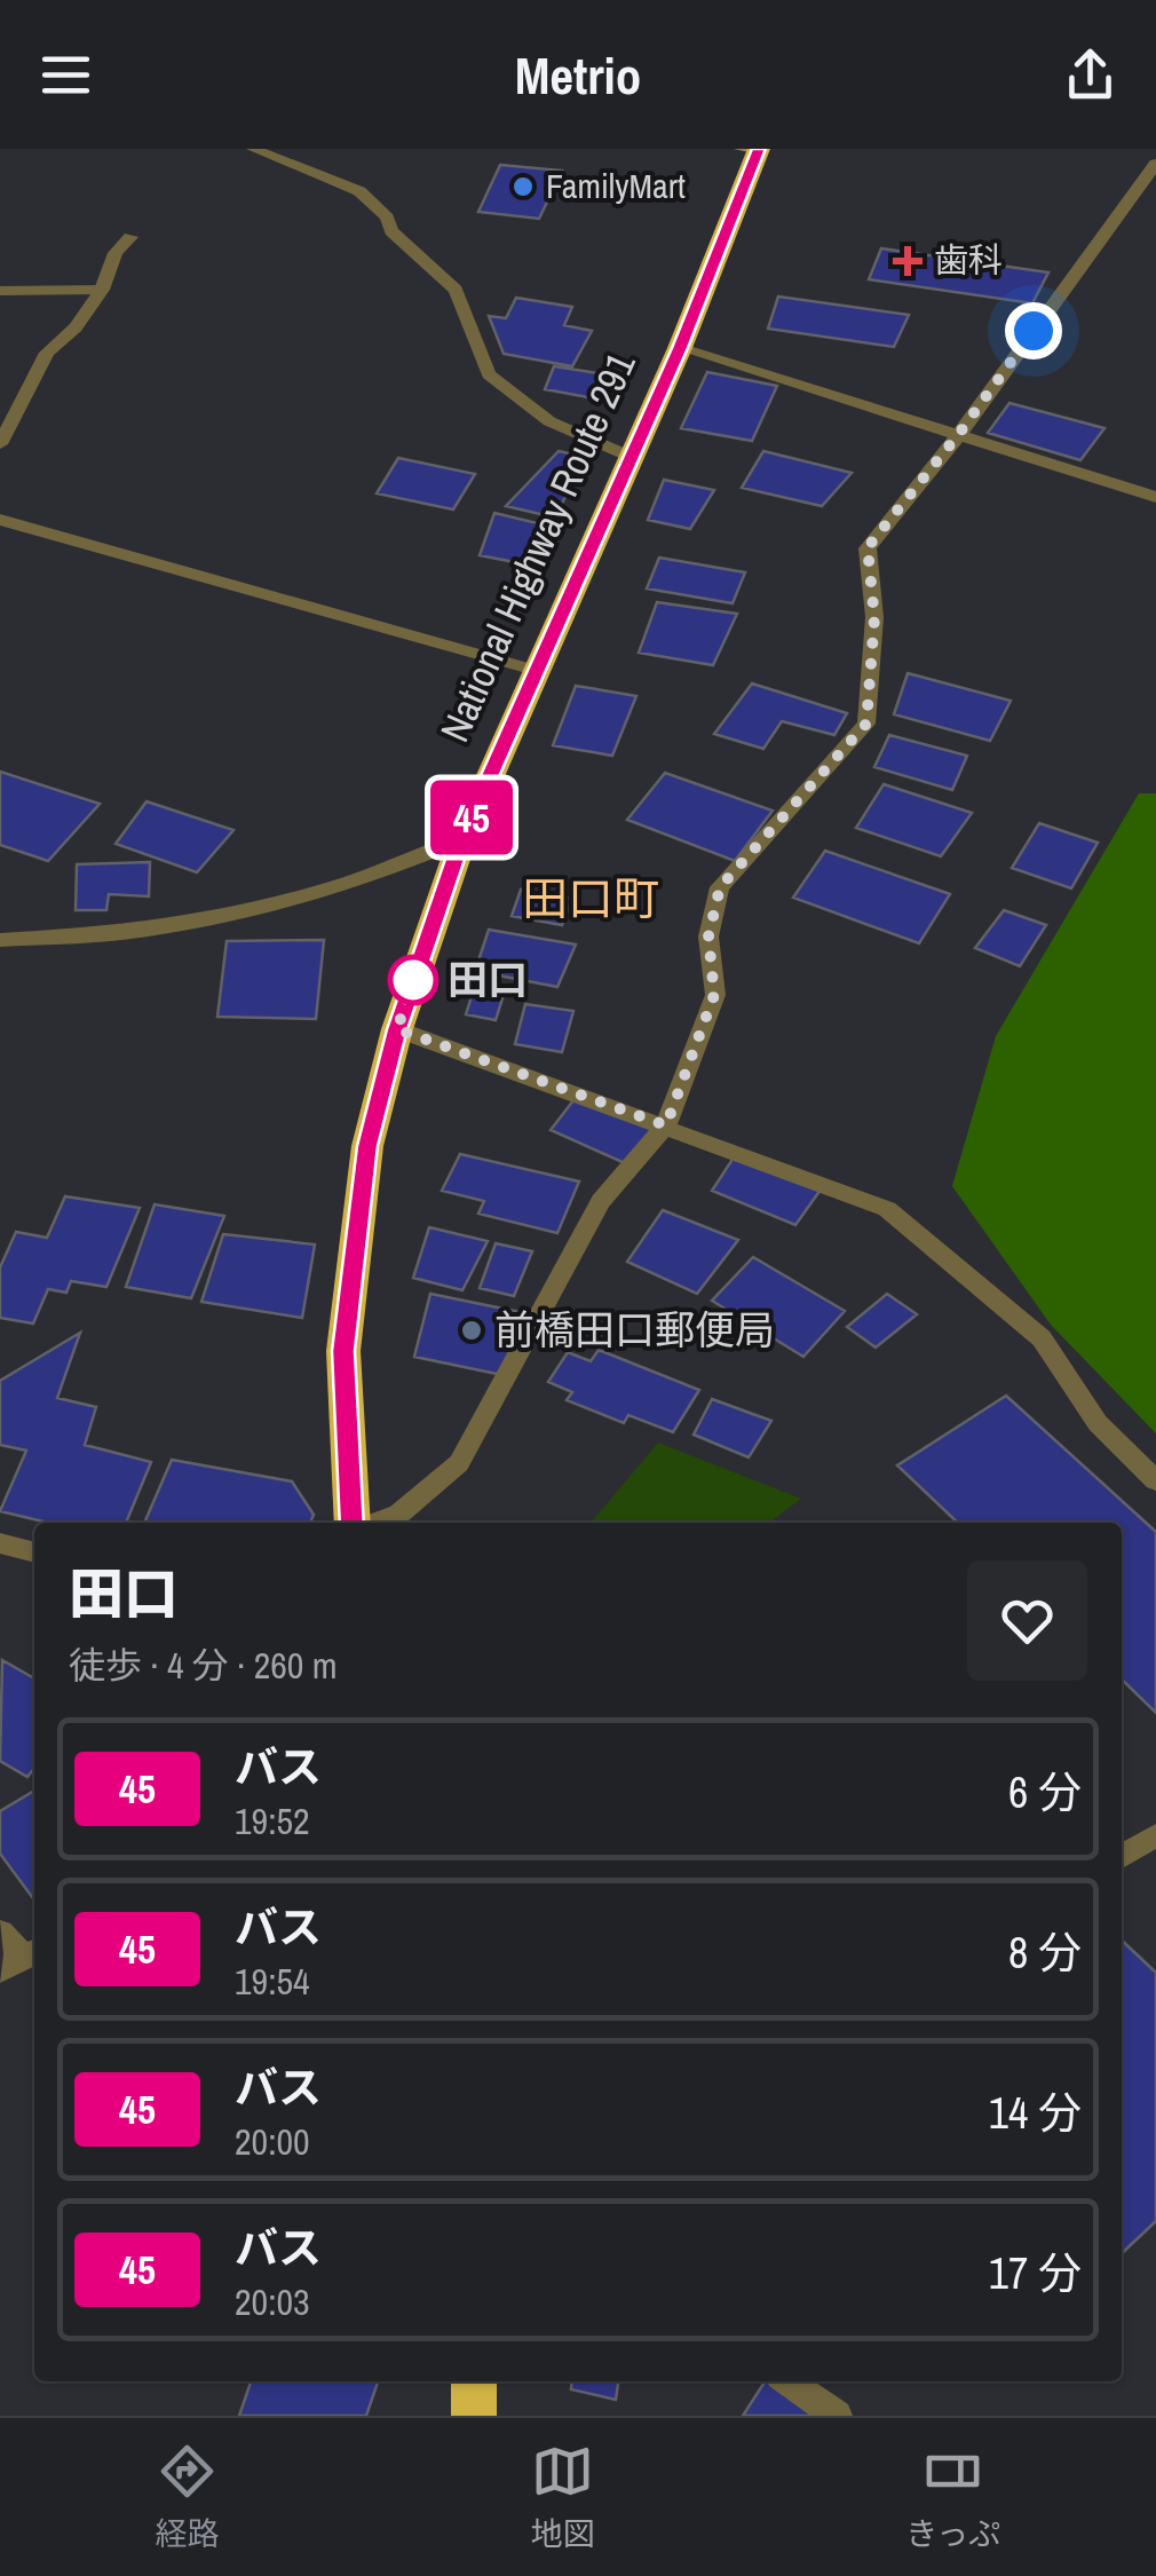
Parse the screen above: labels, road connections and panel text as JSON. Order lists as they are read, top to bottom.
{
  "streets": {
    "highway": ["National Highway Route 291"]
  },
  "districts": ["田口町"],
  "places": {
    "other": ["FamilyMart", "田口", "前橋田口郵便局"],
    "health": ["歯科"]
  },
  "lines": ["bus line 45"],
  "page": {
    "header": "Metrio",
    "on_map": "45",
    "heading": ["田口", "徒歩 · 4 分 · 260 m"],
    "list": [
      {
        "mark": "45",
        "name": "バス",
        "note": "19:52",
        "value": "6 分"
      },
      {
        "mark": "45",
        "name": "バス",
        "note": "19:54",
        "value": "8 分"
      },
      {
        "mark": "45",
        "name": "バス",
        "note": "20:00",
        "value": "14 分"
      },
      {
        "mark": "45",
        "name": "バス",
        "note": "20:03",
        "value": "17 分"
      }
    ],
    "tabs": ["経路", "地図", "きっぷ"]
  }
}
